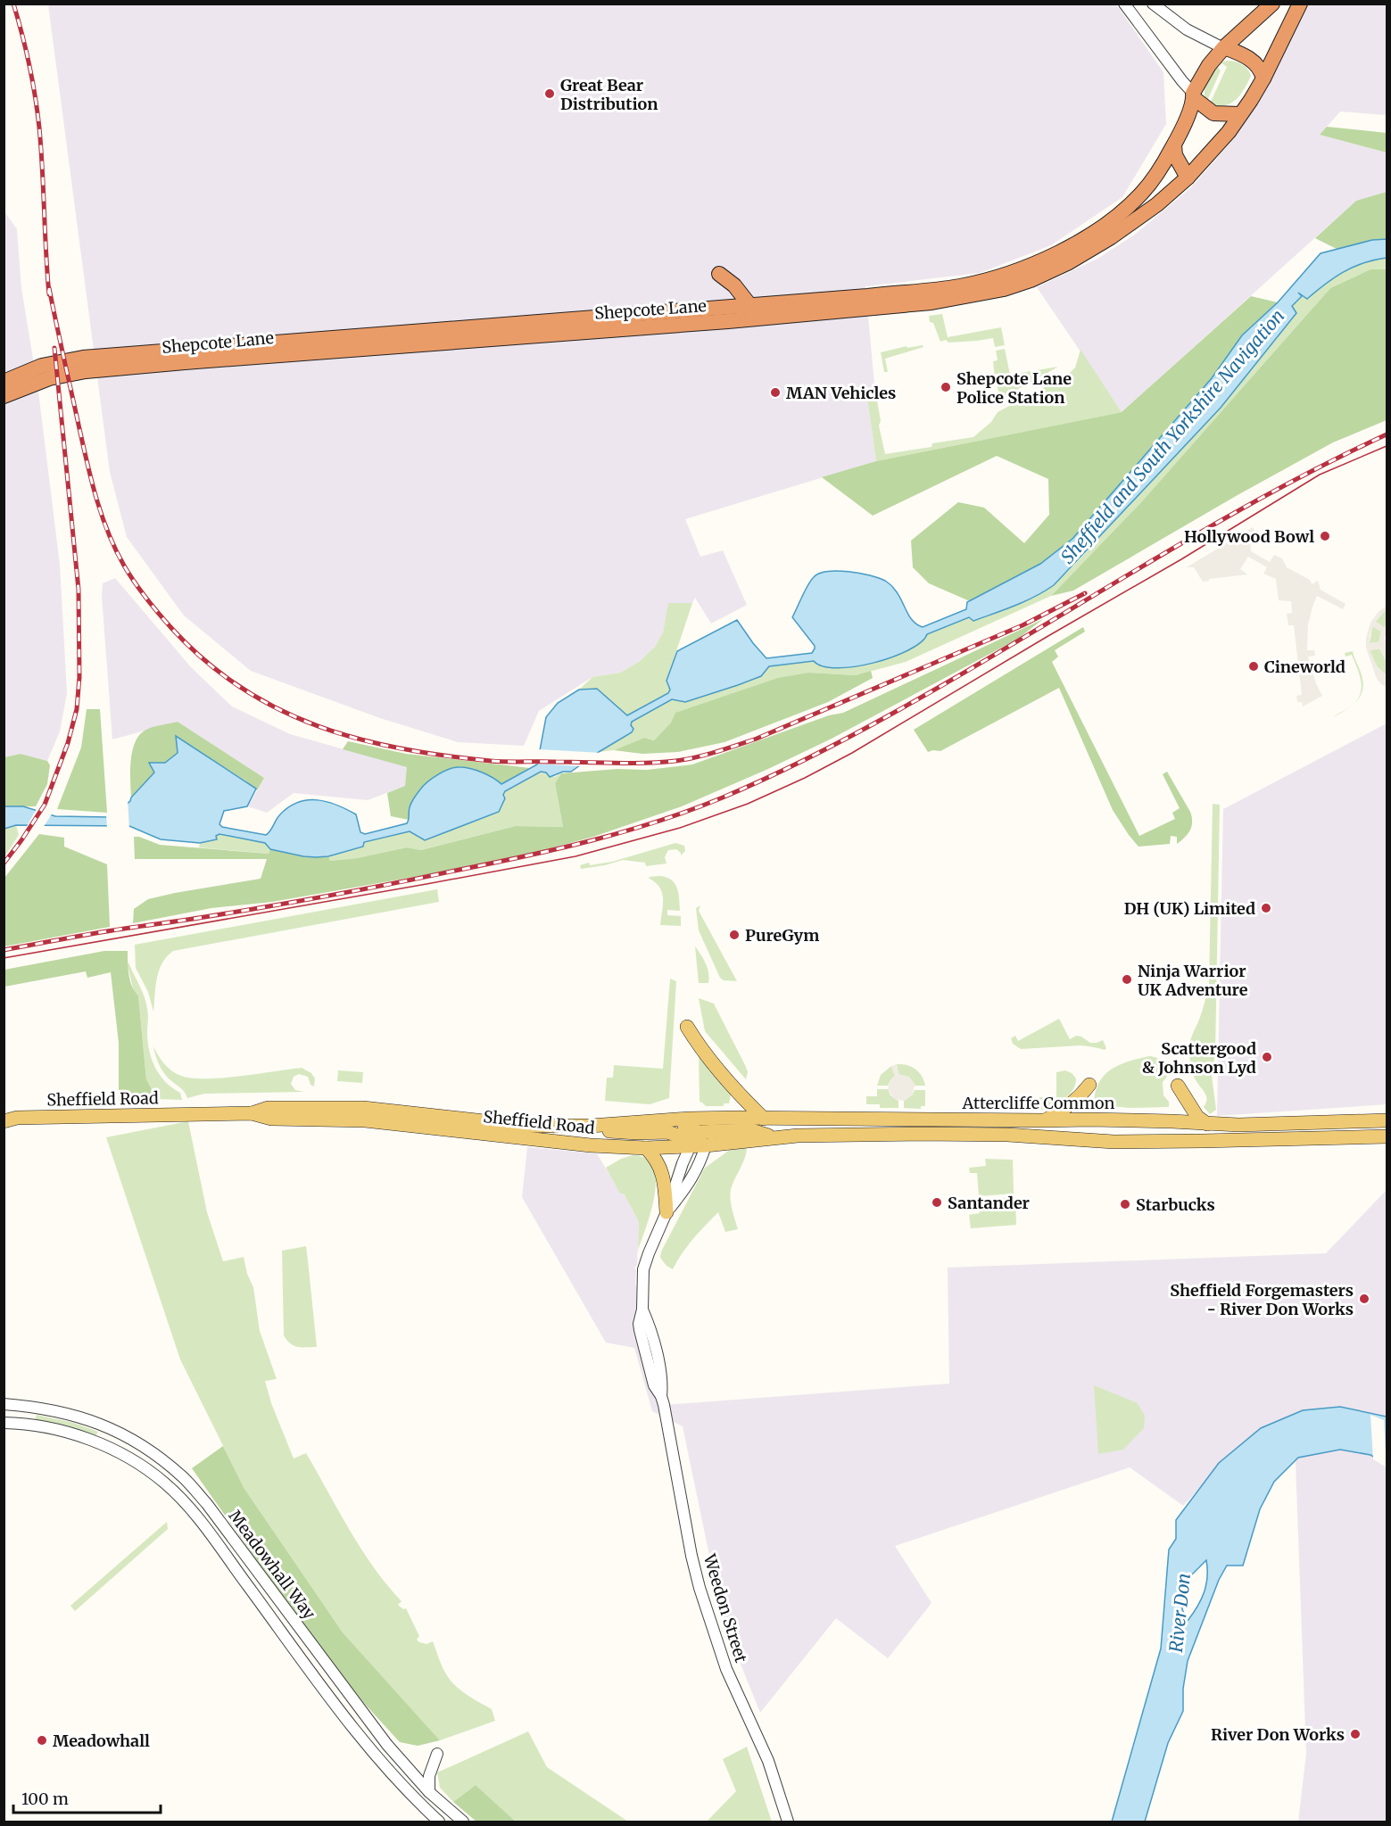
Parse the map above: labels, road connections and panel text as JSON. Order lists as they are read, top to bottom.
{
  "streets": {
    "highway": ["Shepcote Lane"],
    "main road": ["Sheffield Road", "Attercliffe Common"],
    "street": ["Meadowhall Way", "Weedon Street"]
  },
  "crossings": [
    ["Sheffield Road", "Attercliffe Common"],
    ["Sheffield Road", "Weedon Street"],
    ["Attercliffe Common", "Weedon Street"]
  ],
  "water": ["Sheffield and South Yorkshire Navigation", "River Don"],
  "places": [
    "Great Bear Distribution",
    "Shepcote Lane Police Station",
    "MAN Vehicles",
    "Hollywood Bowl",
    "Cineworld",
    "DH (UK) Limited",
    "PureGym",
    "Ninja Warrior UK Adventure",
    "Scattergood & Johnson Lyd",
    "Santander",
    "Starbucks",
    "Sheffield Forgemasters - River Don Works",
    "River Don Works",
    "Meadowhall"
  ],
  "scale_bar": "100 m"
}
